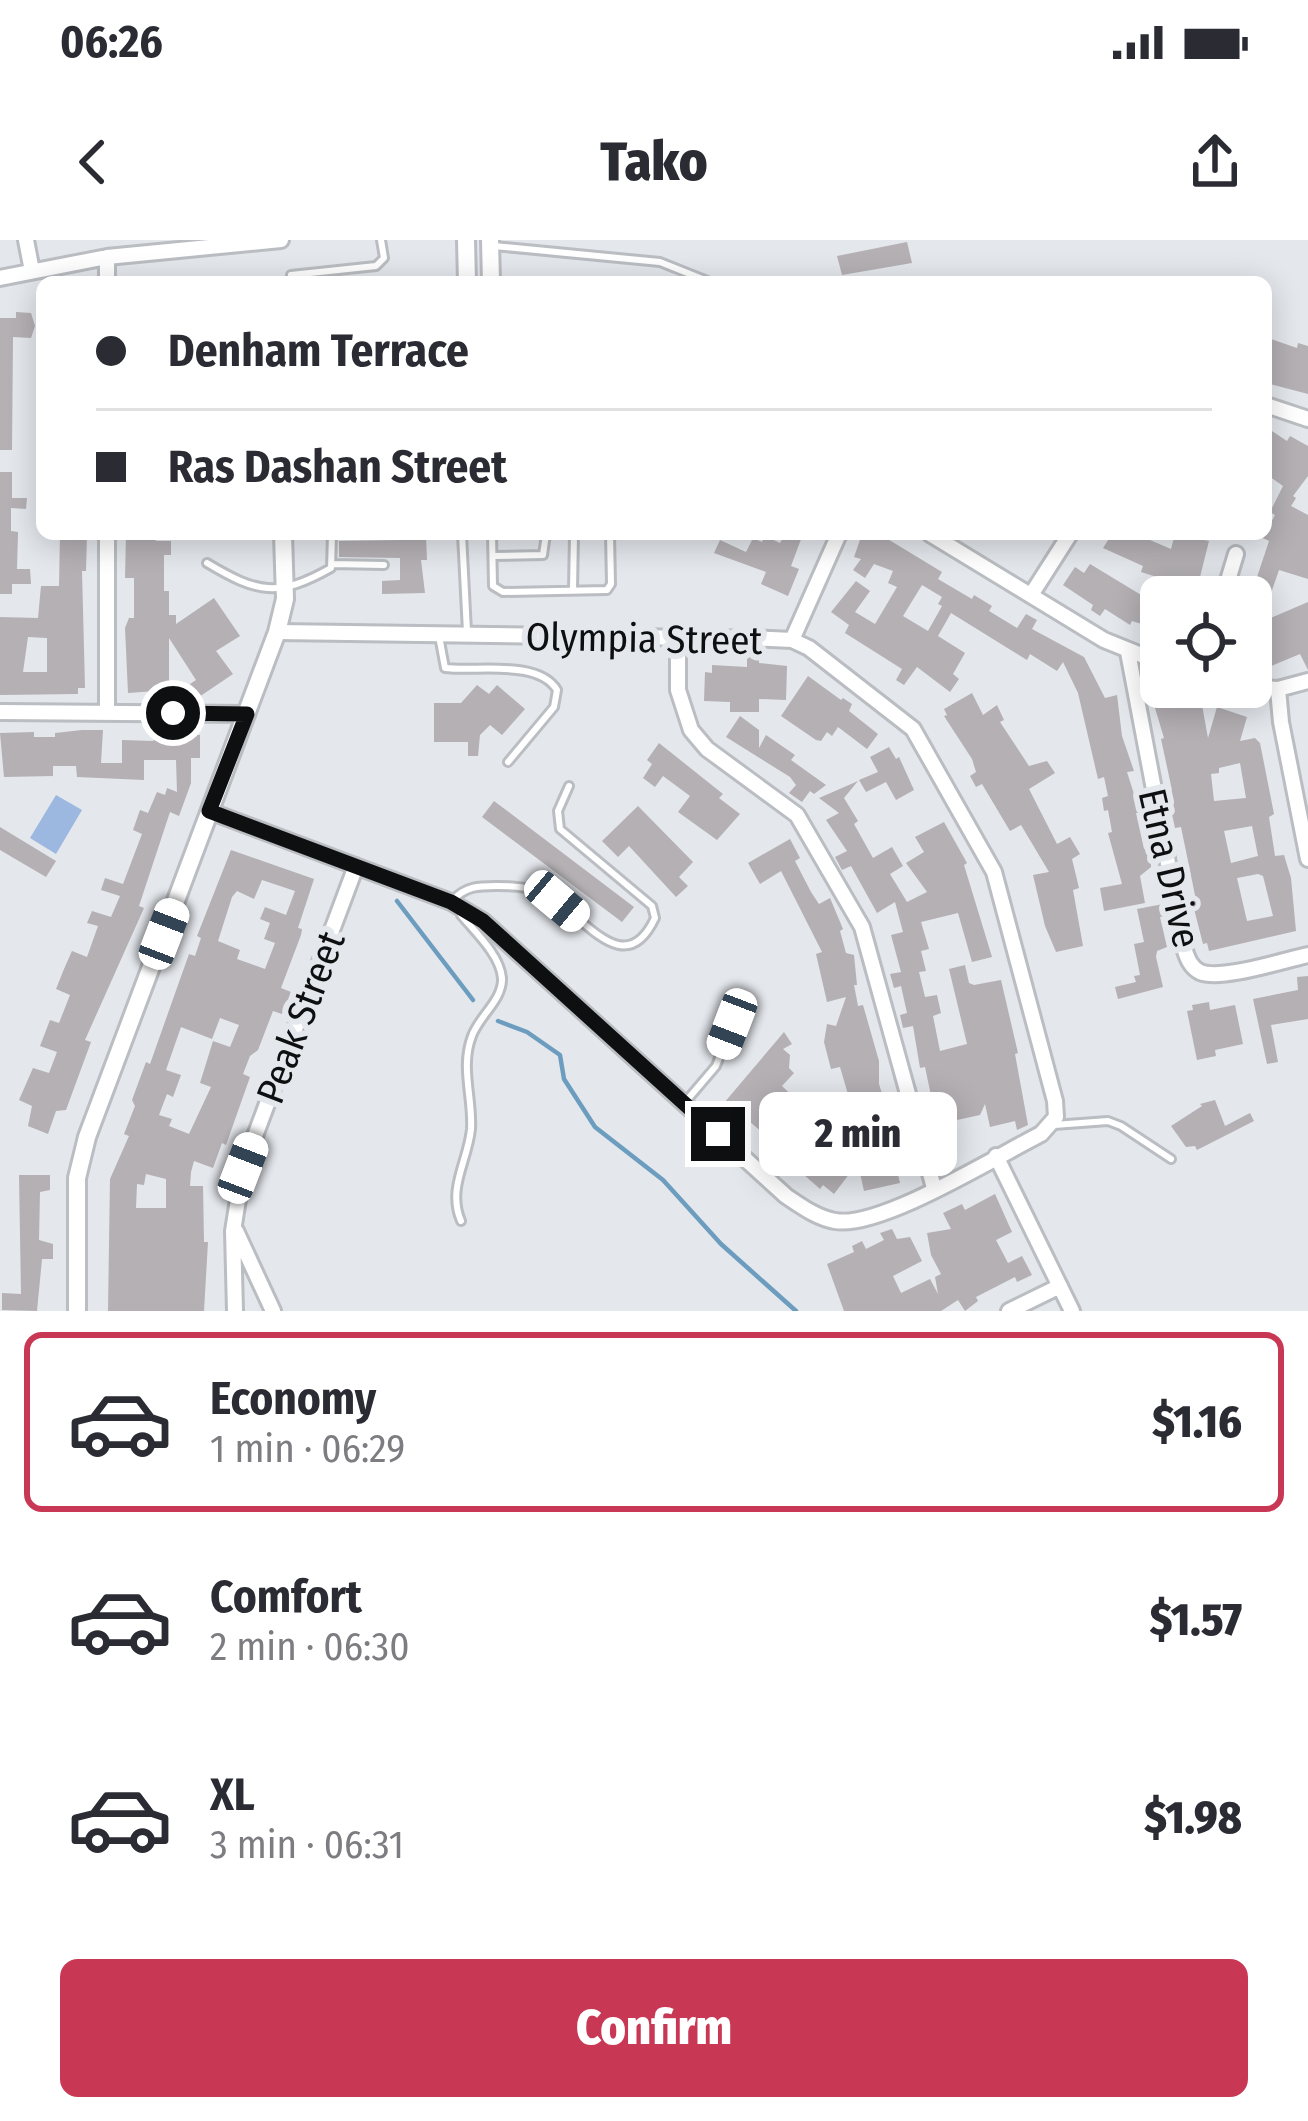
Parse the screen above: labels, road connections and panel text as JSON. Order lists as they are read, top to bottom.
{
  "streets": {
    "street": ["Olympia Street", "Etna Drive", "Peak Street"]
  },
  "page": {
    "status": "06:26",
    "header": "Tako",
    "banner": ["Denham Terrace", "Ras Dashan Street"],
    "bubble": "2 min",
    "list": [
      {
        "name": "Economy",
        "note": "1 min · 06:29",
        "value": "$1.16"
      },
      {
        "name": "Comfort",
        "note": "2 min · 06:30",
        "value": "$1.57"
      },
      {
        "name": "XL",
        "note": "3 min · 06:31",
        "value": "$1.98"
      }
    ],
    "buttons": "Confirm"
  }
}
